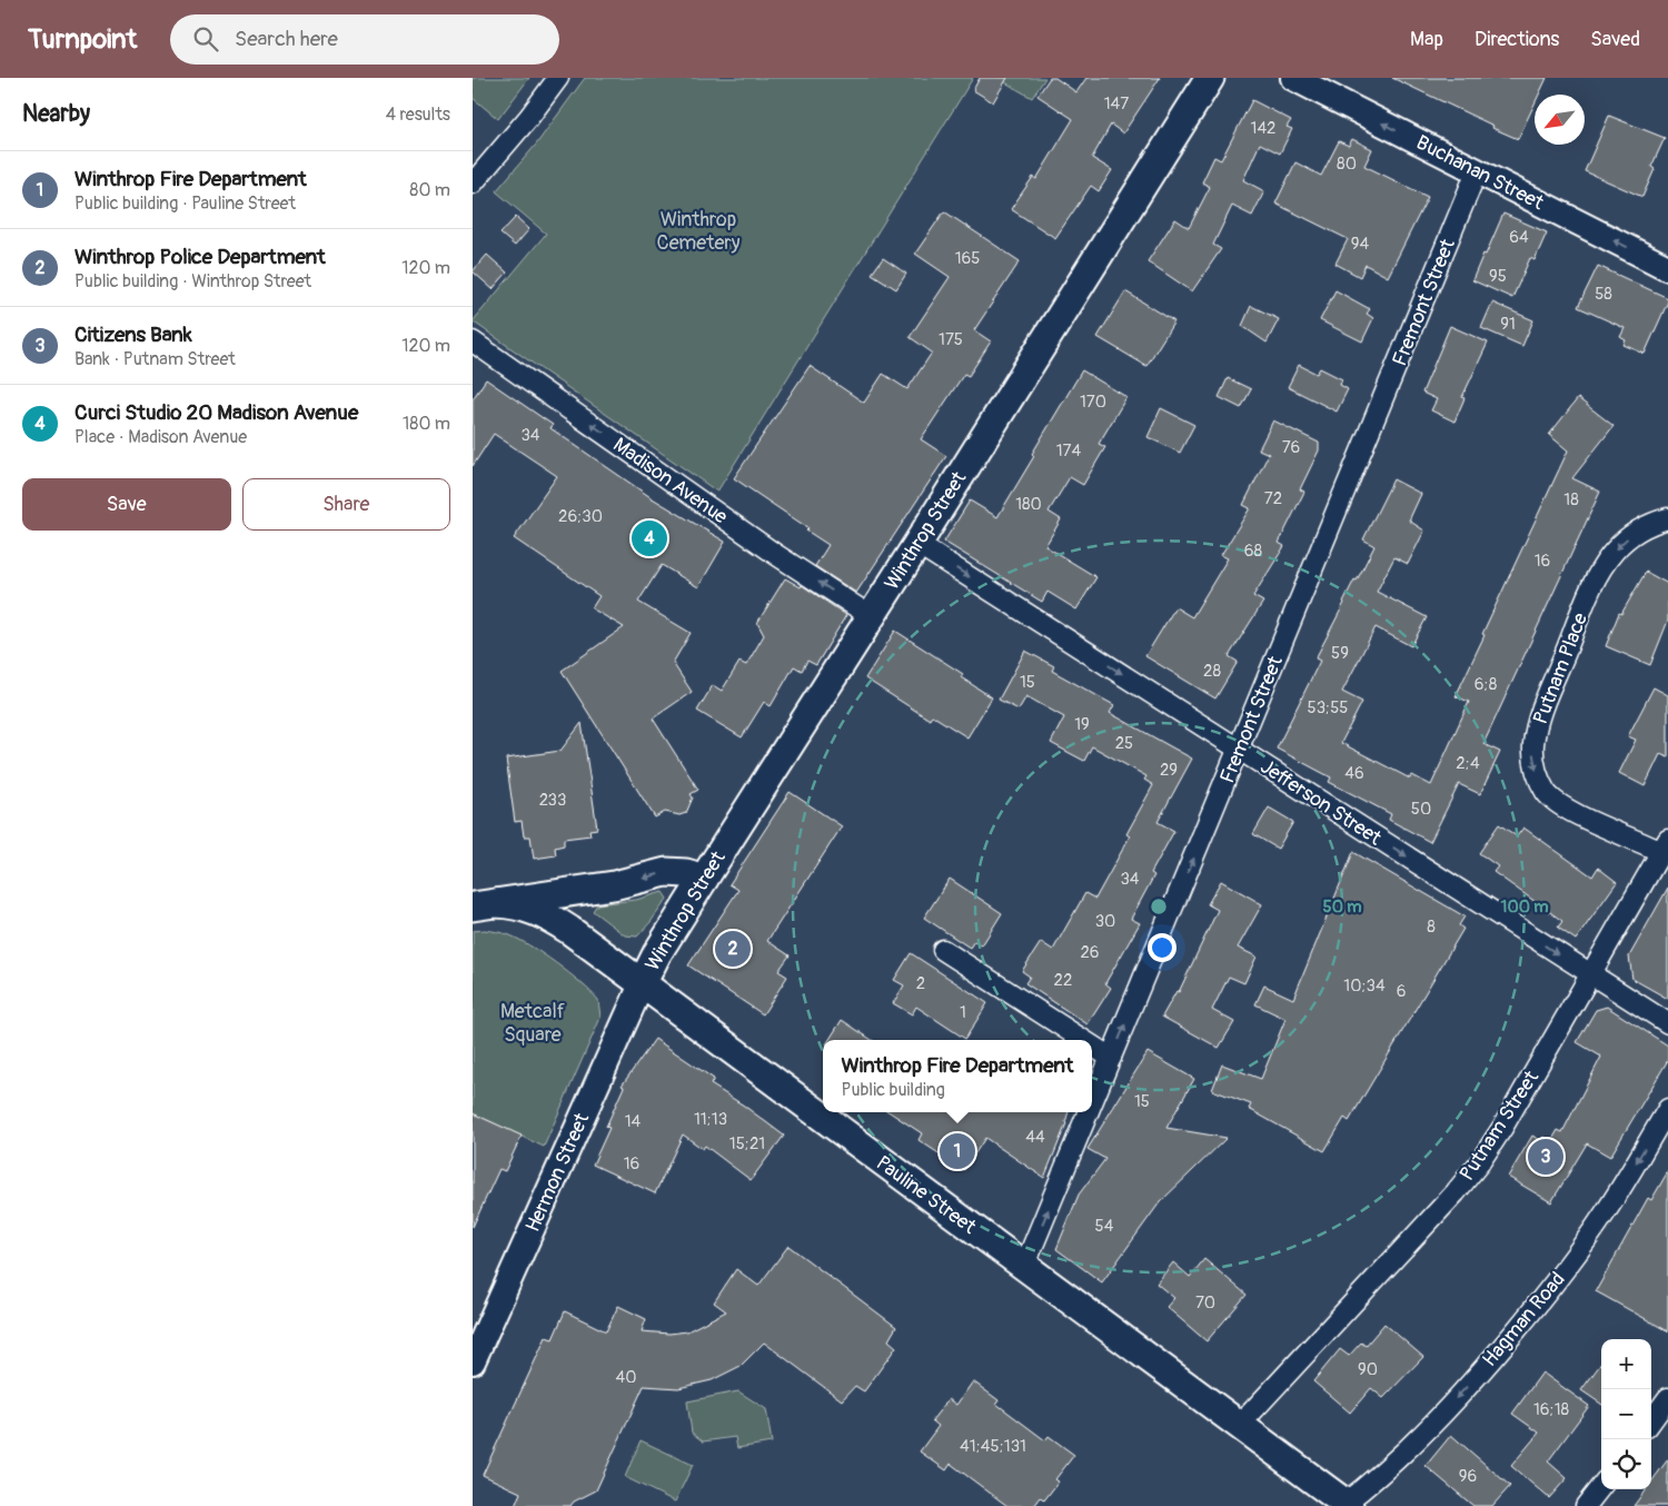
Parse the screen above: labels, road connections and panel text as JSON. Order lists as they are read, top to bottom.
{
  "streets": {
    "main road": ["Winthrop Street", "Pauline Street"],
    "street": [
      "Buchanan Street",
      "Fremont Street",
      "Madison Avenue",
      "Putnam Place",
      "Jefferson Street",
      "Putnam Street",
      "Hermon Street",
      "Hagman Road"
    ]
  },
  "crossings": [
    ["Buchanan Street", "Fremont Street"],
    ["Fremont Street", "Jefferson Street"],
    ["Fremont Street", "Pauline Street"],
    ["Madison Avenue", "Winthrop Street"],
    ["Winthrop Street", "Jefferson Street"],
    ["Winthrop Street", "Hermon Street"],
    ["Winthrop Street", "Pauline Street"],
    ["Putnam Place", "Putnam Street"],
    ["Jefferson Street", "Putnam Street"],
    ["Putnam Street", "Pauline Street"],
    ["Hermon Street", "Pauline Street"],
    ["Pauline Street", "Hagman Road"]
  ],
  "one_way": [
    "Buchanan Street",
    "Fremont Street",
    "Madison Avenue",
    "Jefferson Street",
    "Hagman Road"
  ],
  "parks": ["Winthrop Cemetery", "Metcalf Square"],
  "house_numbers": [
    "147",
    "142",
    "80",
    "64",
    "94",
    "165",
    "95",
    "58",
    "91",
    "175",
    "170",
    "34",
    "76",
    "174",
    "72",
    "18",
    "180",
    "26;30",
    "68",
    "16",
    "59",
    "28",
    "15",
    "6;8",
    "53;55",
    "19",
    "25",
    "2;4",
    "29",
    "46",
    "233",
    "50",
    "34",
    "30",
    "8",
    "26",
    "22",
    "2",
    "10;34",
    "6",
    "1",
    "15",
    "11;13",
    "14",
    "44",
    "15;21",
    "16",
    "54",
    "70",
    "90",
    "40",
    "16;18",
    "41;45;131",
    "96"
  ],
  "north": "bottom left",
  "page": {
    "header": "Turnpoint",
    "search": "Search here",
    "nav": ["Map", "Directions", "Saved"],
    "heading": ["Nearby", "4 results"],
    "list": [
      {
        "mark": "1",
        "name": "Winthrop Fire Department",
        "note": "Public building · Pauline Street",
        "value": "80 m"
      },
      {
        "mark": "2",
        "name": "Winthrop Police Department",
        "note": "Public building · Winthrop Street",
        "value": "120 m"
      },
      {
        "mark": "3",
        "name": "Citizens Bank",
        "note": "Bank · Putnam Street",
        "value": "120 m"
      },
      {
        "mark": "4",
        "name": "Curci Studio 20 Madison Avenue",
        "note": "Place · Madison Avenue",
        "value": "180 m"
      }
    ],
    "buttons": ["Save", "Share"],
    "pins": [
      "4",
      "2",
      "1",
      "3"
    ],
    "popup": ["Winthrop Fire Department", "Public building"],
    "map_buttons": ["+", "−"]
  },
  "rings": ["50 m", "100 m"]
}
